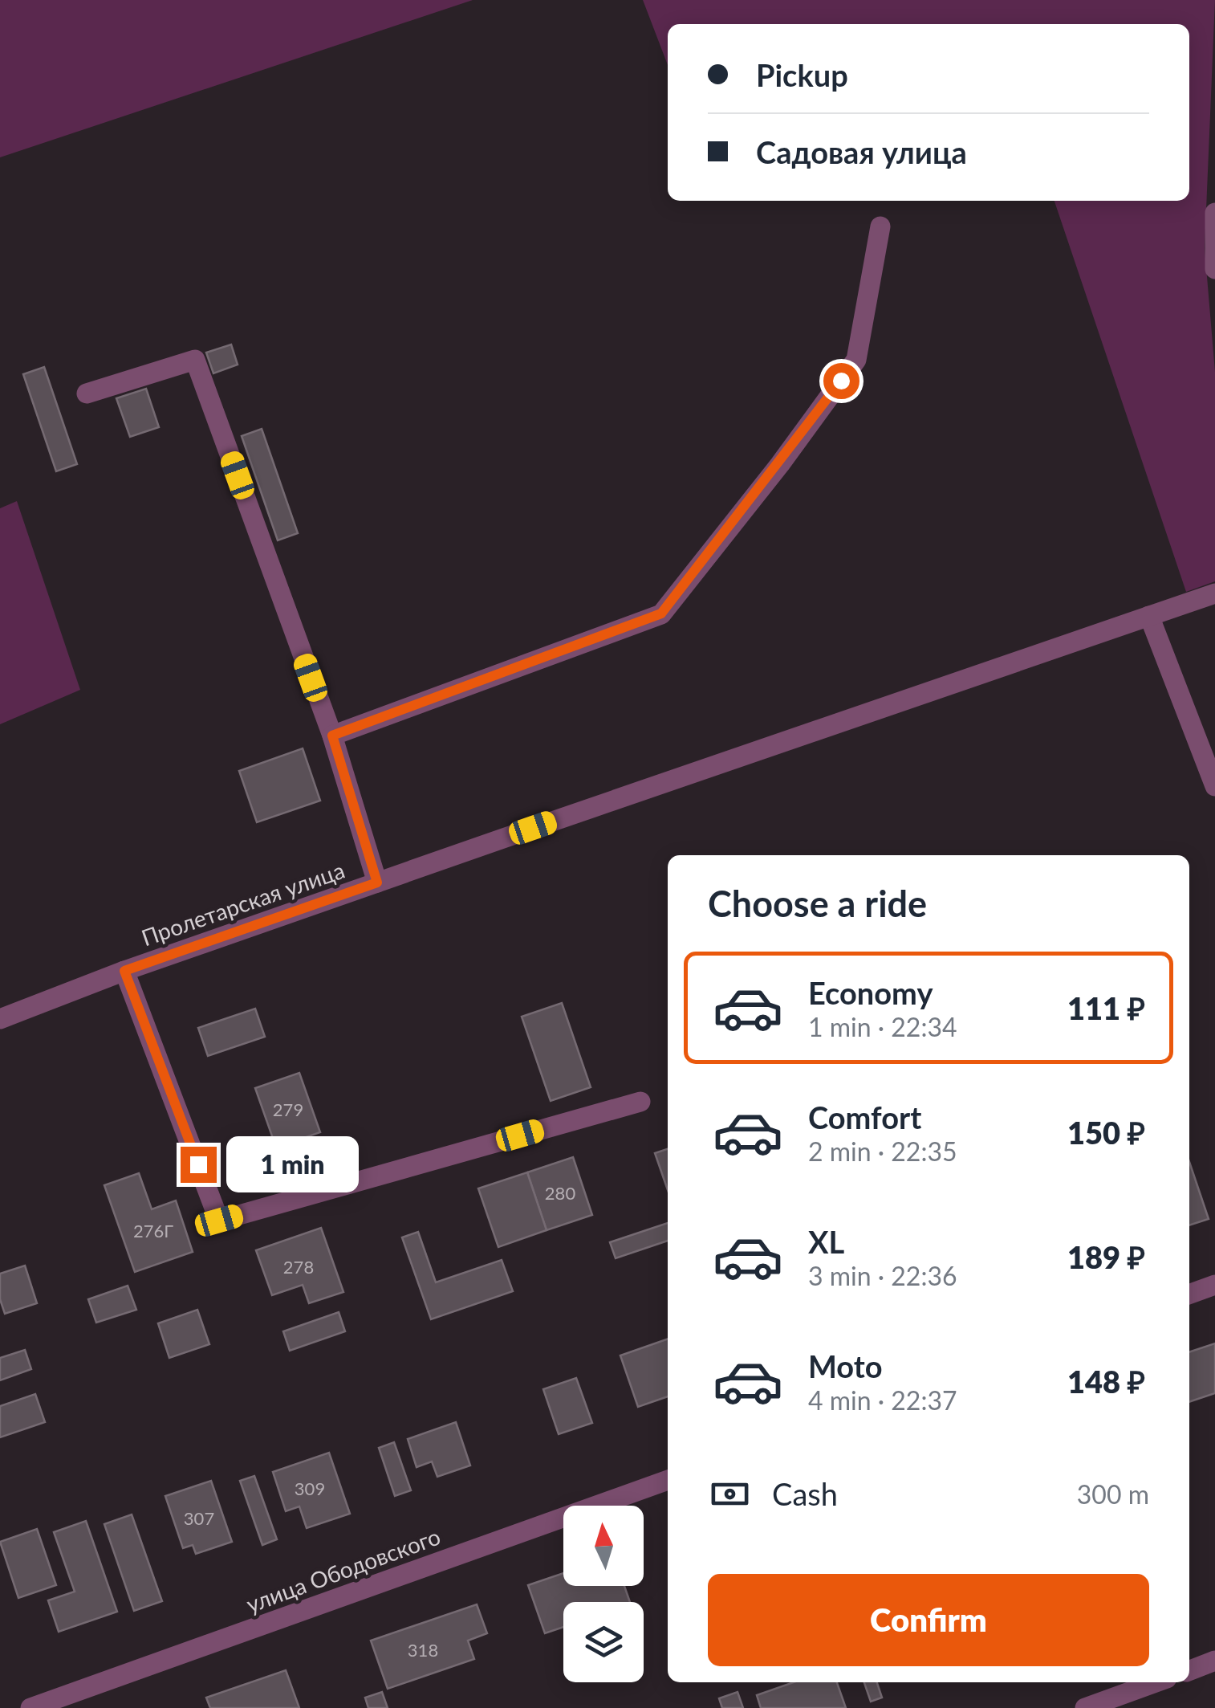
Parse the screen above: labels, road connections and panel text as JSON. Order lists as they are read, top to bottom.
{
  "streets": {
    "street": ["Пролетарская улица", "улица Ободовского"]
  },
  "house_numbers": [
    "279",
    "280",
    "276Г",
    "278",
    "309",
    "307",
    "318"
  ],
  "north": "top",
  "page": {
    "banner": ["Pickup", "Садовая улица"],
    "heading": "Choose a ride",
    "list": [
      {
        "name": "Economy",
        "note": "1 min · 22:34",
        "value": "111 ₽"
      },
      {
        "name": "Comfort",
        "note": "2 min · 22:35",
        "value": "150 ₽"
      },
      {
        "name": "XL",
        "note": "3 min · 22:36",
        "value": "189 ₽"
      },
      {
        "name": "Moto",
        "note": "4 min · 22:37",
        "value": "148 ₽"
      }
    ],
    "bubble": "1 min",
    "pay": ["Cash", "300 m"],
    "buttons": "Confirm"
  }
}
